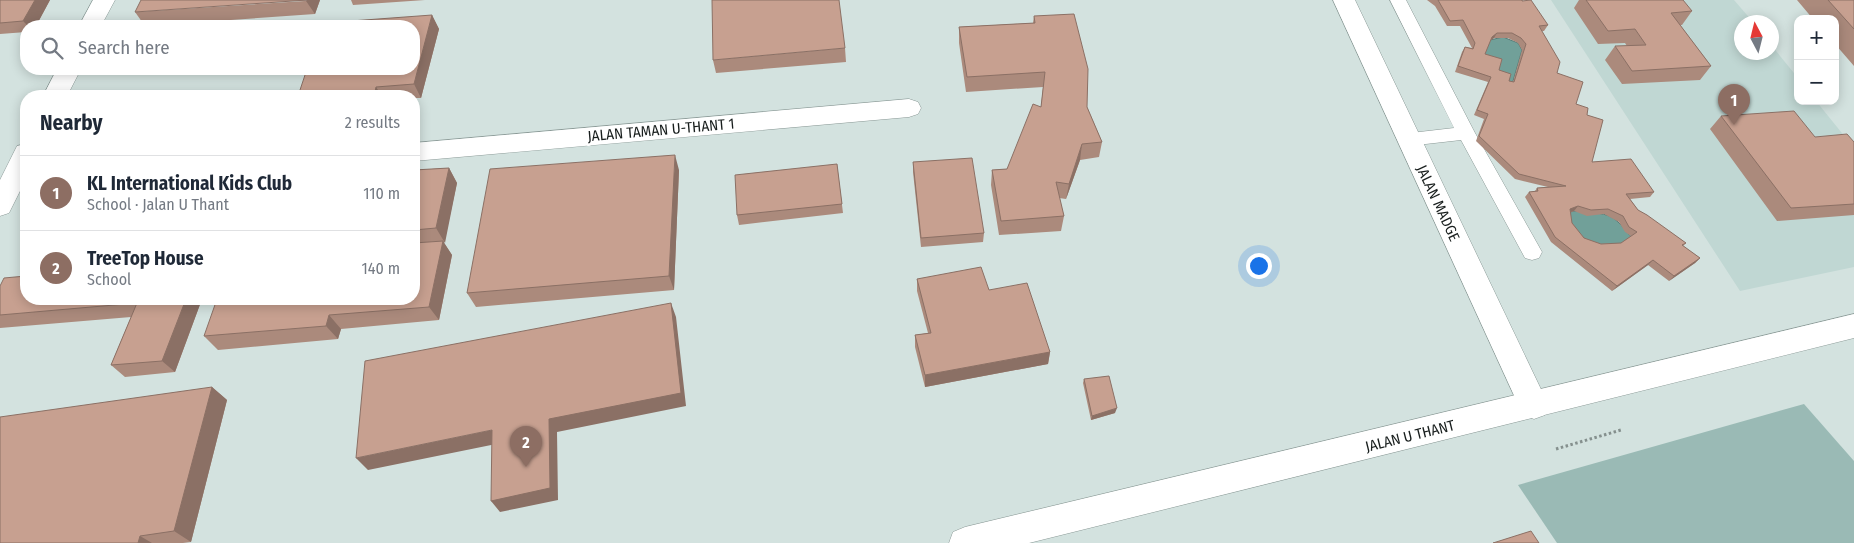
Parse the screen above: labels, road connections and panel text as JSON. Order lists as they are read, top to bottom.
{
  "streets": {
    "street": ["JALAN TAMAN U-THANT 1", "JALAN MADGE", "JALAN U THANT"]
  },
  "crossings": [
    ["JALAN MADGE", "JALAN U THANT"]
  ],
  "north": "top",
  "page": {
    "map_buttons": ["+", "−"],
    "search": "Search here",
    "pins": ["1", "2"],
    "heading": ["Nearby", "2 results"],
    "list": [
      {
        "mark": "1",
        "name": "KL International Kids Club",
        "note": "School · Jalan U Thant",
        "value": "110 m"
      },
      {
        "mark": "2",
        "name": "TreeTop House",
        "note": "School",
        "value": "140 m"
      }
    ]
  }
}
